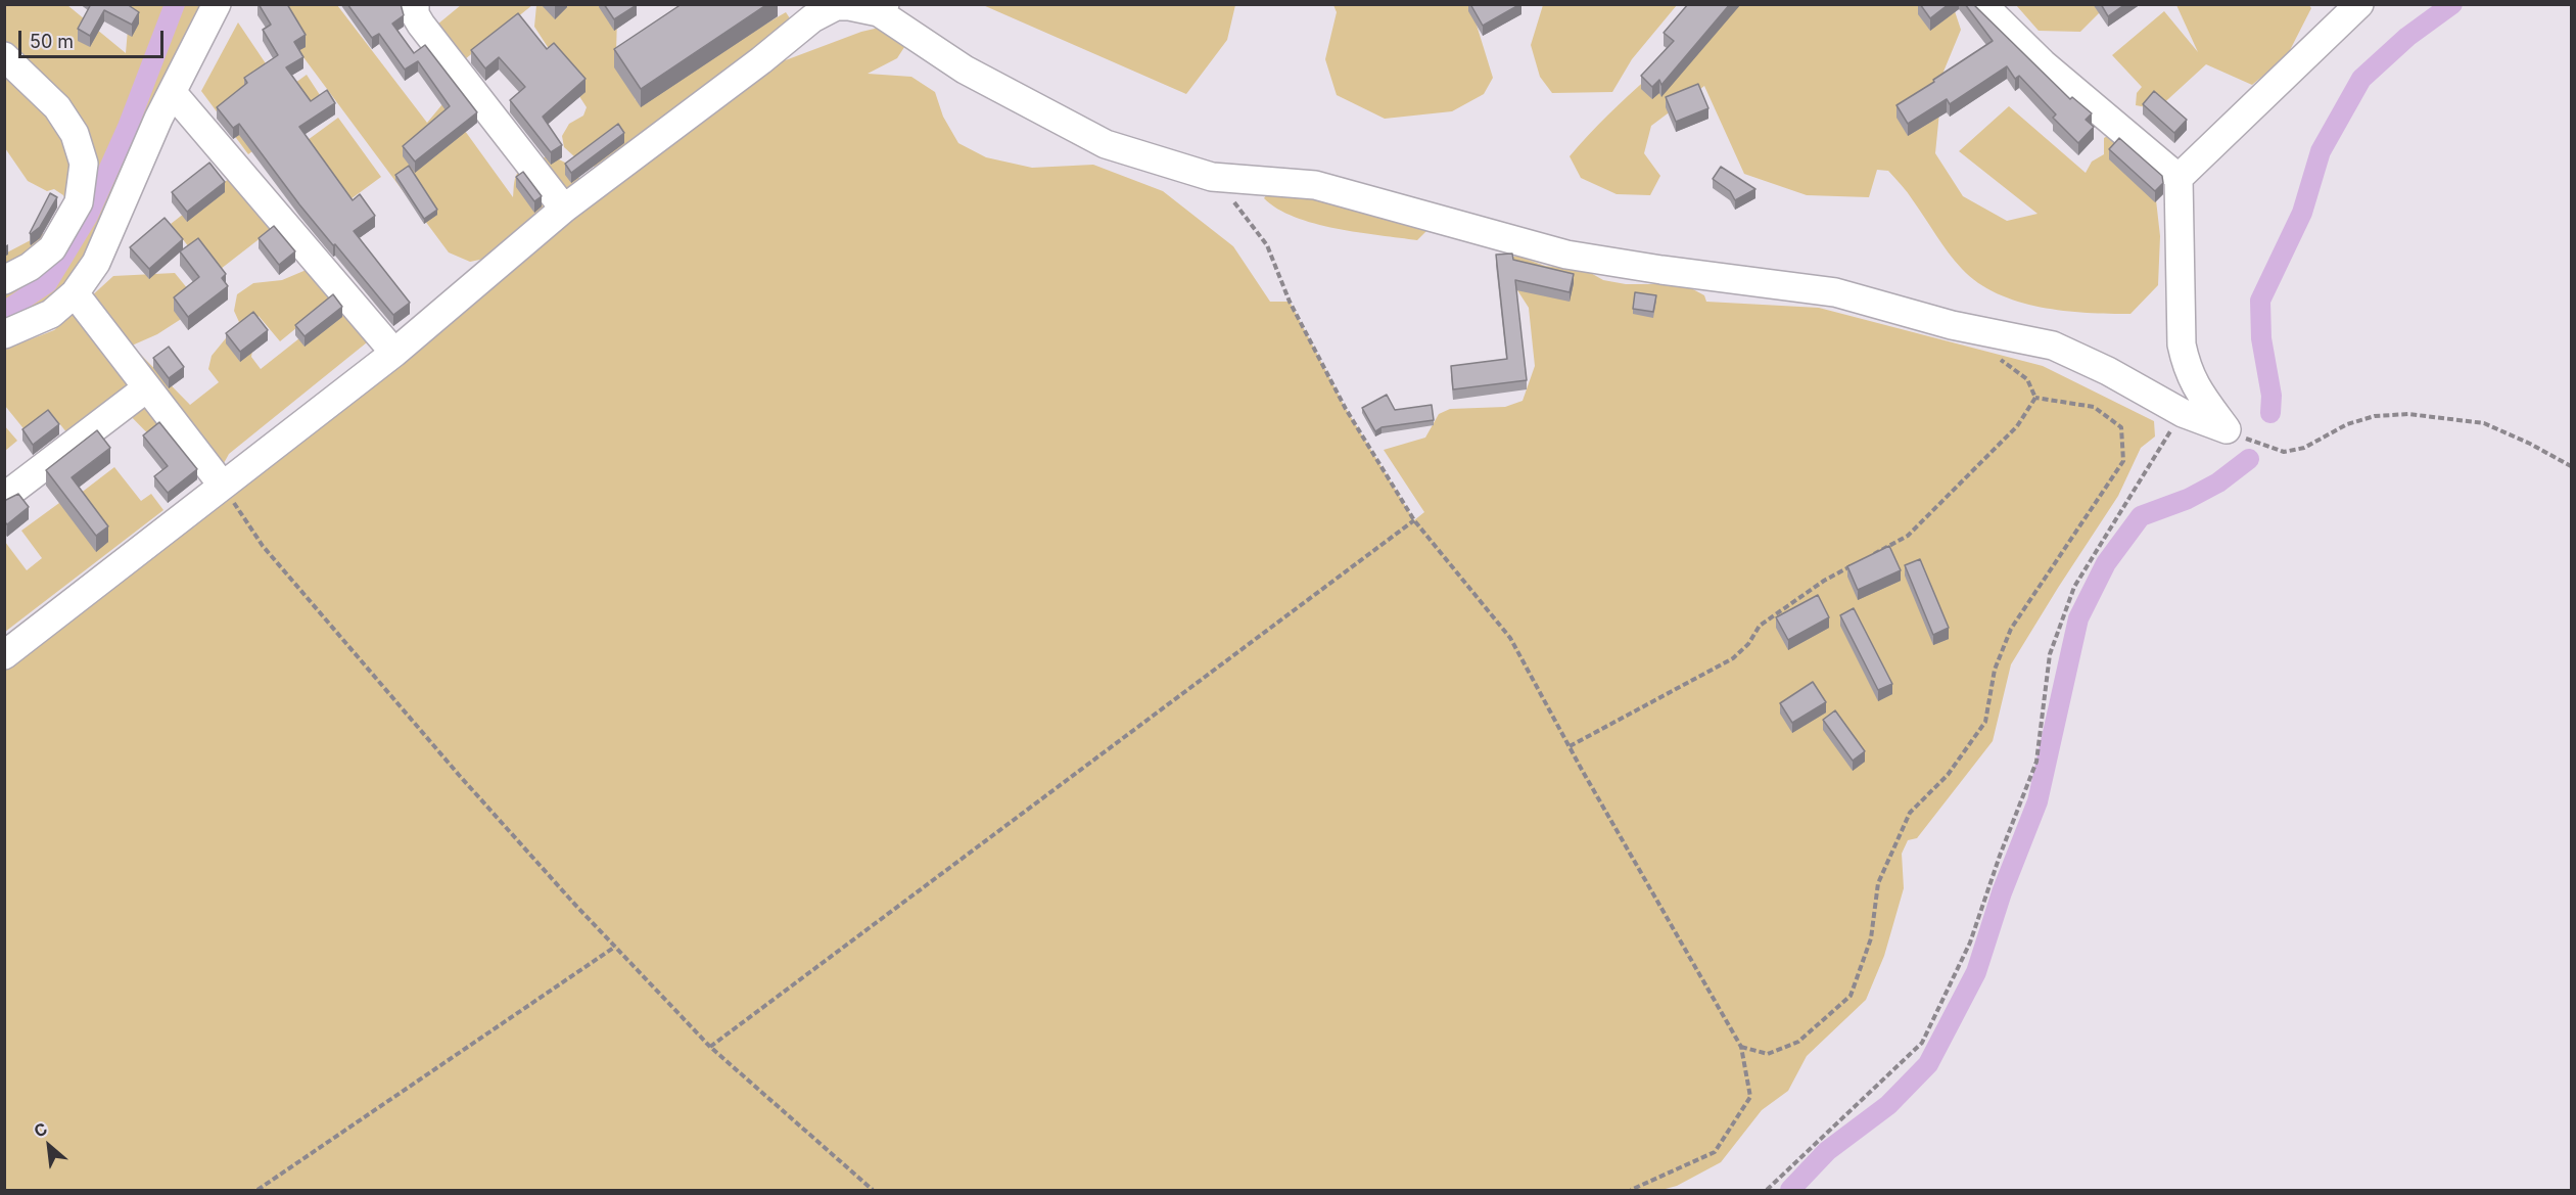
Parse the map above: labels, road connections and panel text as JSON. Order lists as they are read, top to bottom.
{
  "scale_bar": "50 m",
  "north": "top left"
}
